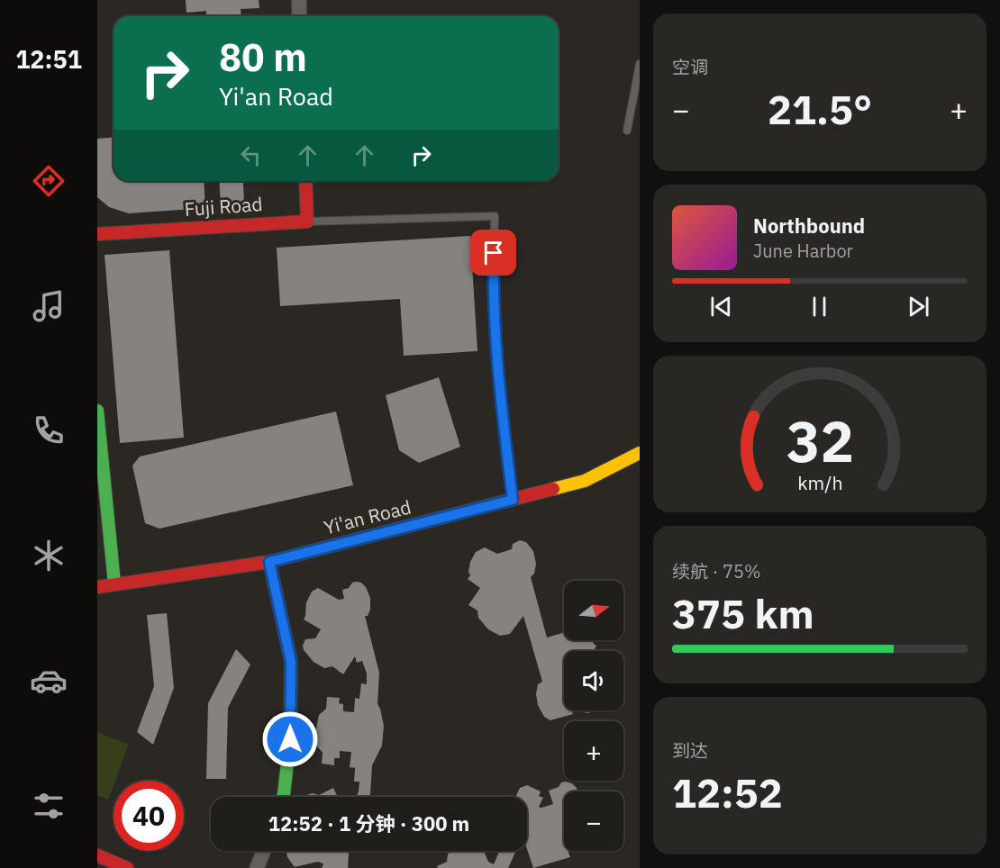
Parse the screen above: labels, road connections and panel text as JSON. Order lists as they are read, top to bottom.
{
  "streets": {
    "street": ["Fuji Road", "Yi'an Road"]
  },
  "north": "right",
  "page": {
    "tabs": "12:51",
    "tile": [
      "空调",
      ["续航 · 75%", "375 km"],
      ["到达", "12:52"]
    ],
    "turn": ["80 m", "Yi'an Road"],
    "heat": ["−", "21.5°", "+"],
    "song": ["Northbound", "June Harbor"],
    "map_buttons": ["+", "−"],
    "limit": "40",
    "trip": "12:52 · 1 分钟 · 300 m",
    "gauge": ["32", "km/h"]
  }
}
